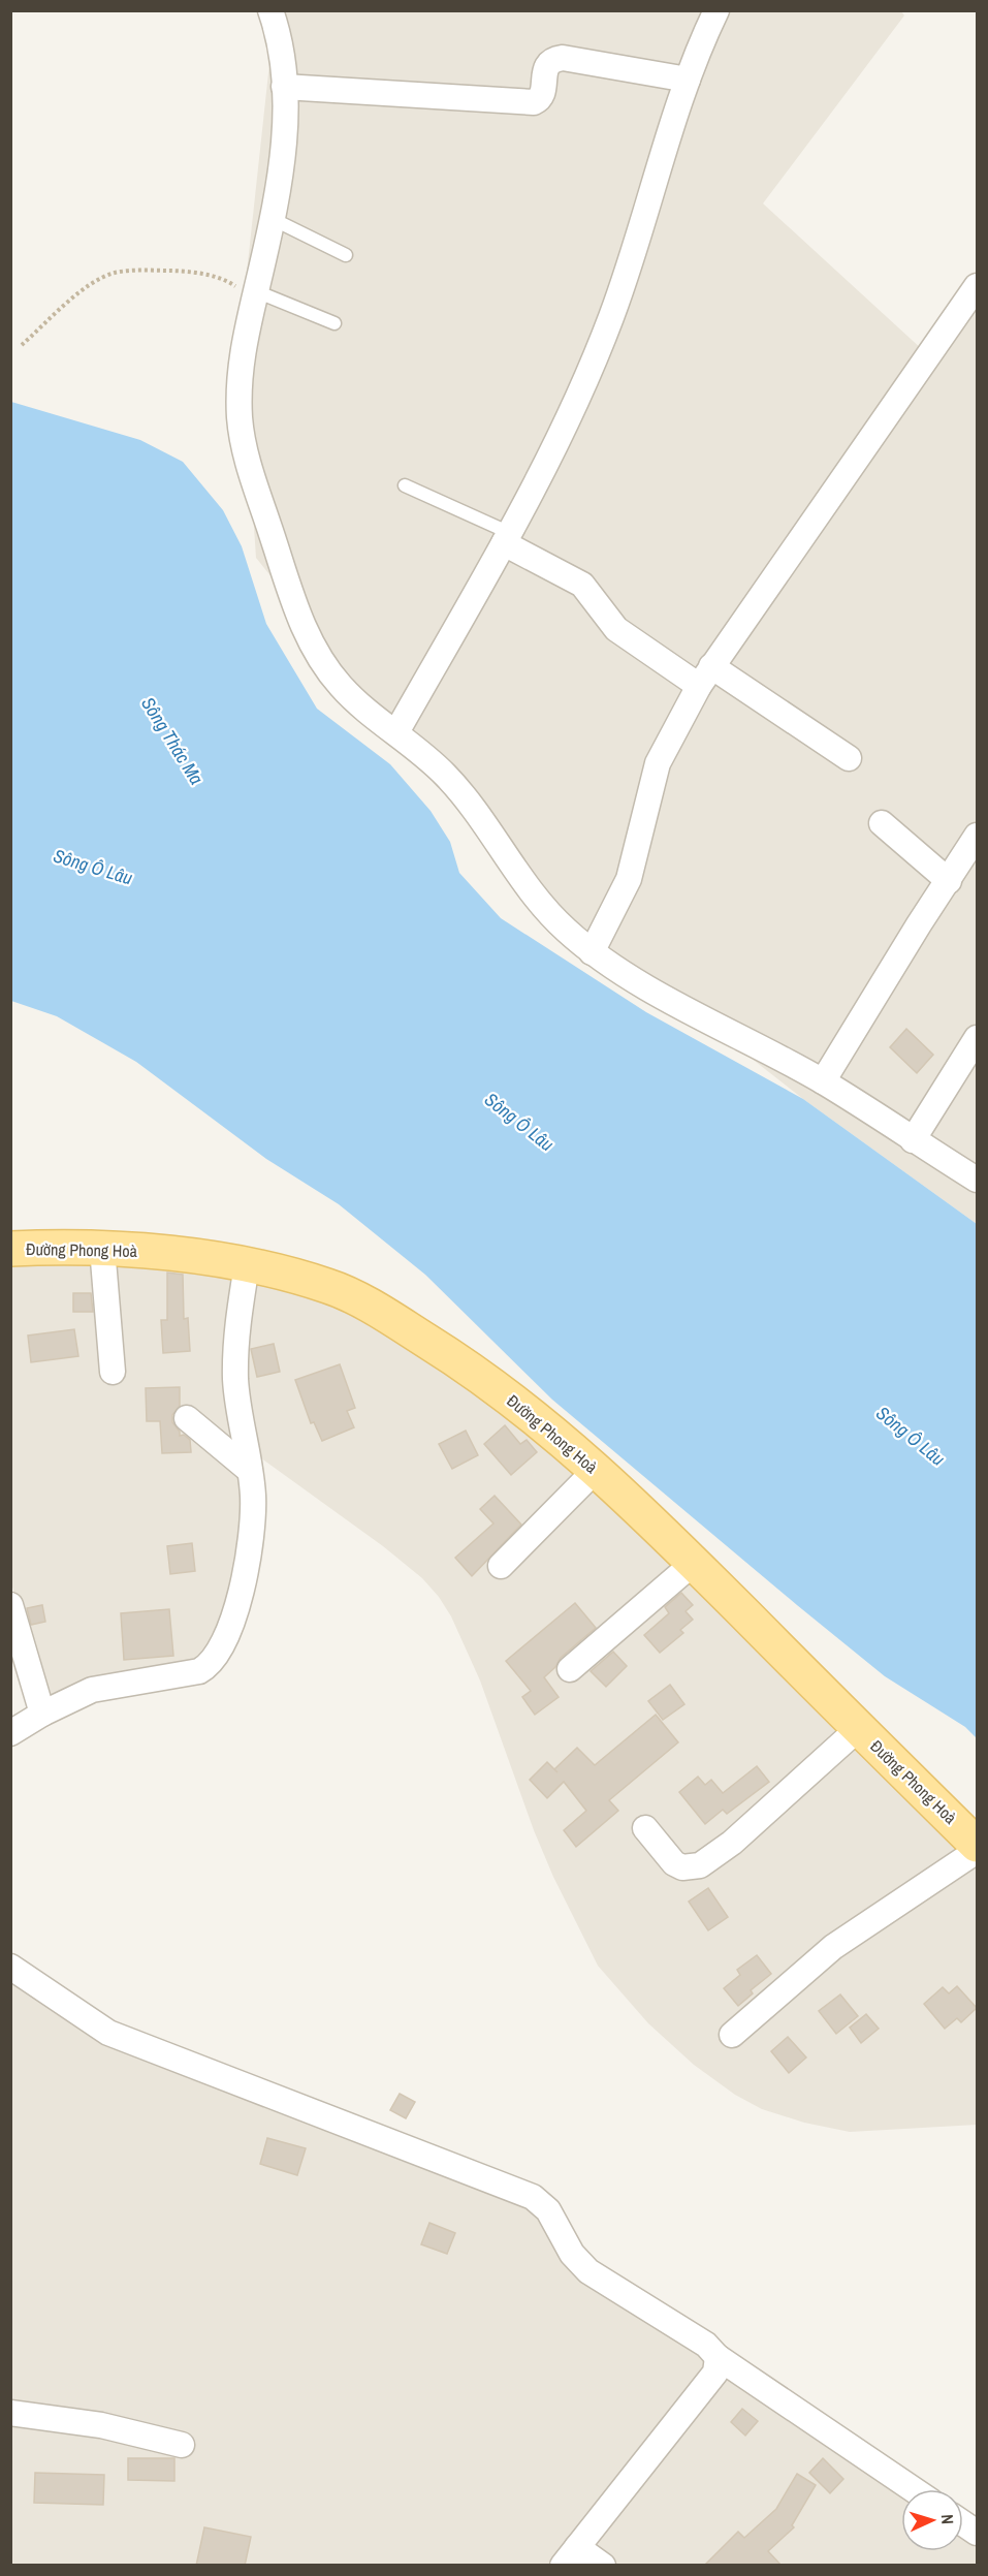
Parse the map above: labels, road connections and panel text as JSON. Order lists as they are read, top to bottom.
{
  "streets": {
    "main road": ["Đường Phong Hoà"]
  },
  "water": ["Sông Thác Ma", "Sông Ô Lâu"],
  "north": "right"
}
